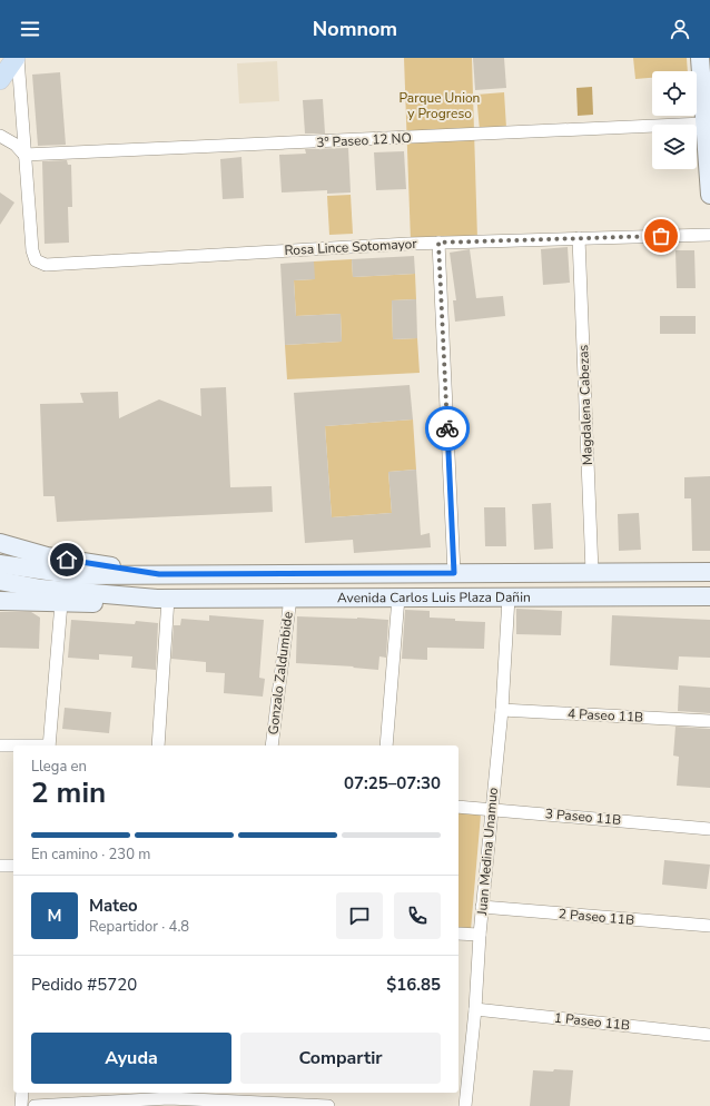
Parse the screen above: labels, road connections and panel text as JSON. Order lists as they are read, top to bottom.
{
  "streets": {
    "main road": ["Avenida Carlos Luis Plaza Dañin"],
    "street": [
      "3º Paseo 12 NO",
      "Rosa Lince Sotomayor",
      "Magdalena Cabezas",
      "Gonzalo Zaldumbide",
      "4 Paseo 11B",
      "3 Paseo 11B",
      "Juan Medina Unamuo",
      "2 Paseo 11B",
      "1 Paseo 11B"
    ]
  },
  "crossings": [
    ["3º Paseo 12 NO", "Rosa Lince Sotomayor"],
    ["Rosa Lince Sotomayor", "Magdalena Cabezas"],
    ["Magdalena Cabezas", "Avenida Carlos Luis Plaza Dañin"],
    ["Avenida Carlos Luis Plaza Dañin", "Gonzalo Zaldumbide"],
    ["Avenida Carlos Luis Plaza Dañin", "Juan Medina Unamuo"],
    ["4 Paseo 11B", "Juan Medina Unamuo"],
    ["3 Paseo 11B", "Juan Medina Unamuo"],
    ["Juan Medina Unamuo", "2 Paseo 11B"],
    ["Juan Medina Unamuo", "1 Paseo 11B"]
  ],
  "parks": ["Parque Union y Progreso"],
  "page": {
    "header": "Nomnom",
    "heading": ["2 min", "Llega en", "07:25–07:30"],
    "panel": [
      "Mateo",
      "Repartidor · 4.8",
      "Pedido #5720",
      "$16.85"
    ],
    "bar": "En camino · 230 m",
    "round": "M",
    "buttons": ["Ayuda", "Compartir"]
  }
}
